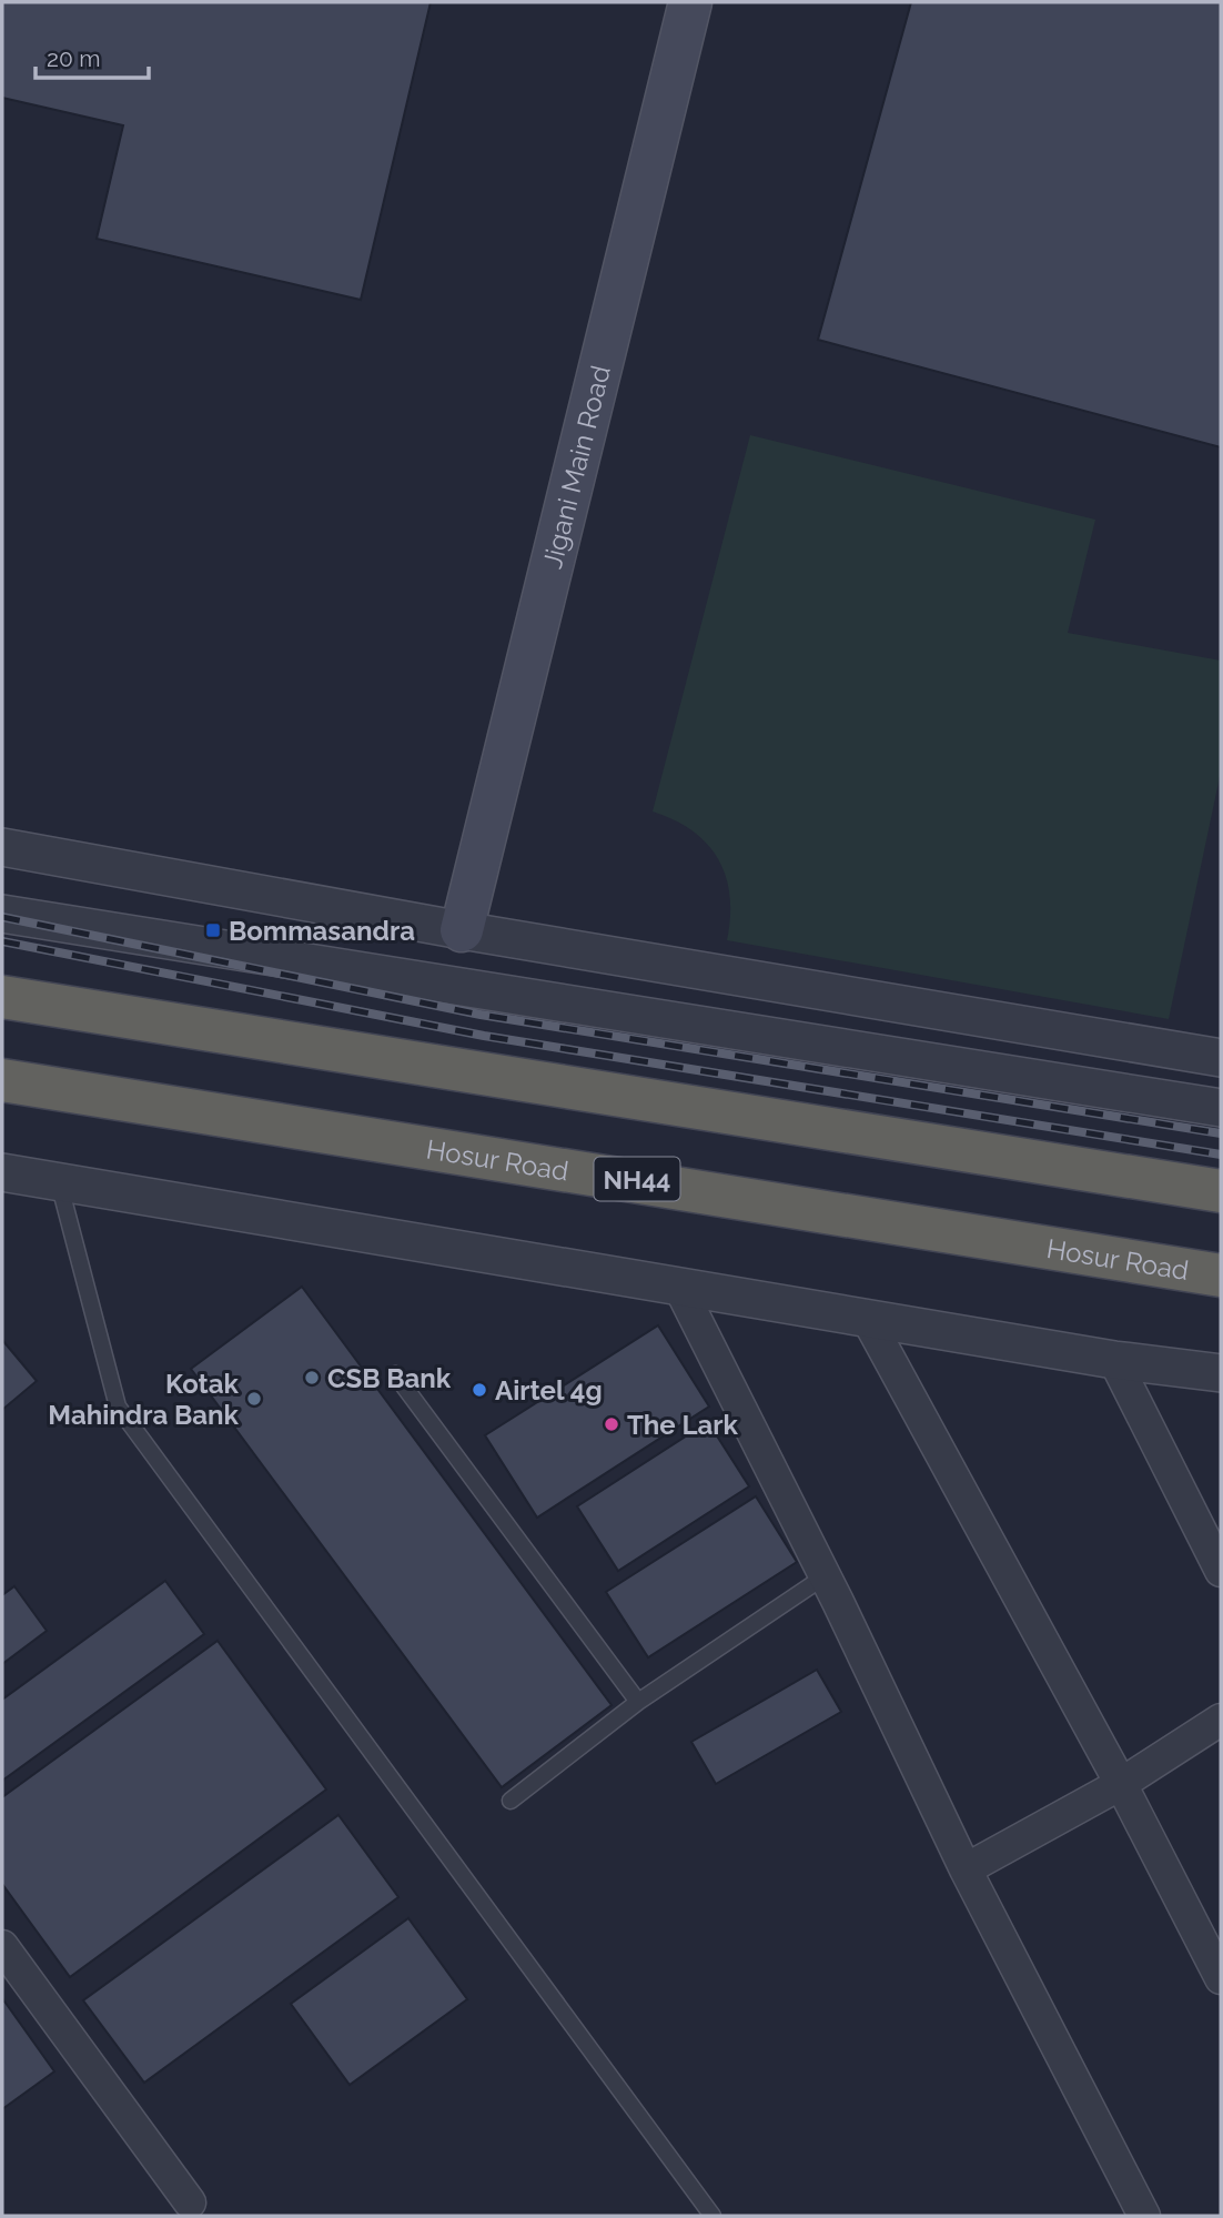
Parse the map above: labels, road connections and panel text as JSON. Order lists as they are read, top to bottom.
{
  "streets": {
    "highway": ["Hosur Road", "NH44"],
    "main road": ["Jigani Main Road"]
  },
  "places": {
    "transit": ["Bommasandra"],
    "other": [
      "CSB Bank",
      "Airtel 4g",
      "Kotak Mahindra Bank",
      "The Lark"
    ]
  },
  "scale_bar": "20 m"
}
